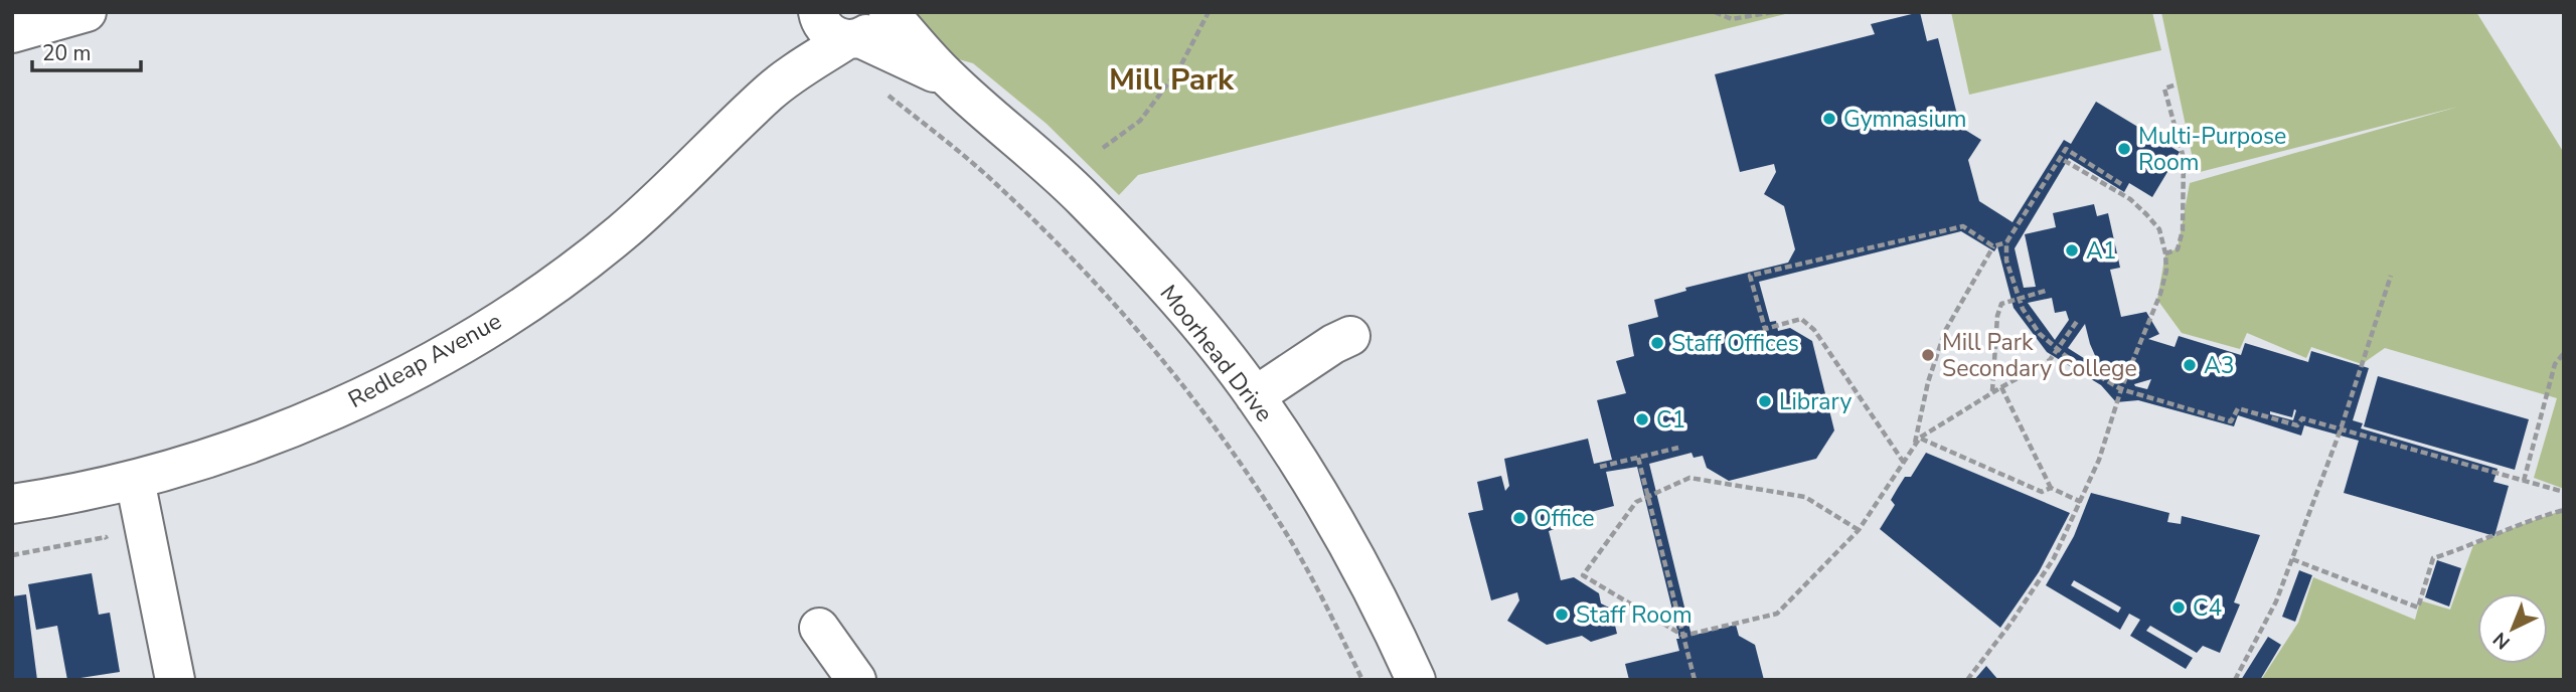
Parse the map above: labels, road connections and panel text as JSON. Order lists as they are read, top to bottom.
{
  "streets": {
    "street": ["Moorhead Drive", "Redleap Avenue"]
  },
  "crossings": [
    ["Moorhead Drive", "Redleap Avenue"]
  ],
  "districts": ["Mill Park"],
  "places": [
    "Gymnasium",
    "Multi-Purpose Room",
    "A1",
    "Staff Offices",
    "Mill Park Secondary College",
    "A3",
    "Library",
    "C1",
    "Office",
    "C4",
    "Staff Room"
  ],
  "scale_bar": "20 m",
  "north": "bottom left"
}
